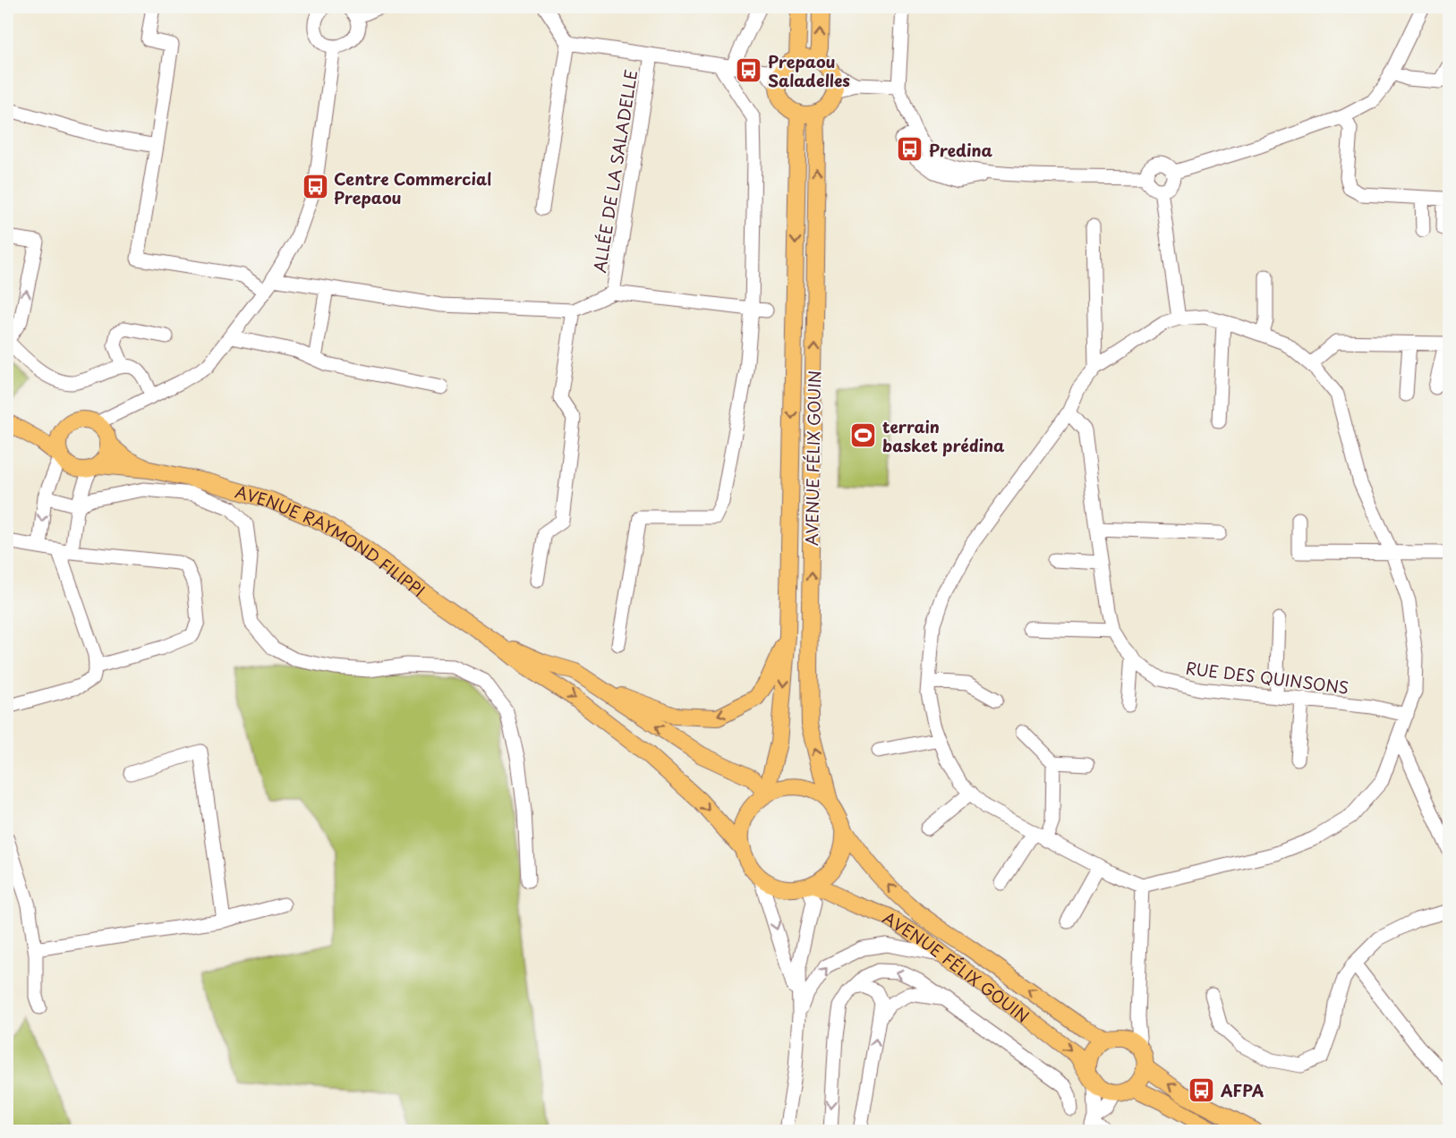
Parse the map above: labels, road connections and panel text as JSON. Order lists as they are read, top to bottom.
{
  "streets": {
    "main road": ["AVENUE FÉLIX GOUIN", "AVENUE RAYMOND FILIPPI"],
    "street": ["ALLÉE DE LA SALADELLE", "RUE DES QUINSONS"]
  },
  "crossings": [
    ["AVENUE FÉLIX GOUIN", "AVENUE RAYMOND FILIPPI"]
  ],
  "places": {
    "bus stop": [
      "Prepaou Saladelles",
      "Predina",
      "Centre Commercial Prepaou",
      "AFPA"
    ],
    "sports": ["terrain basket prédina"]
  }
}
